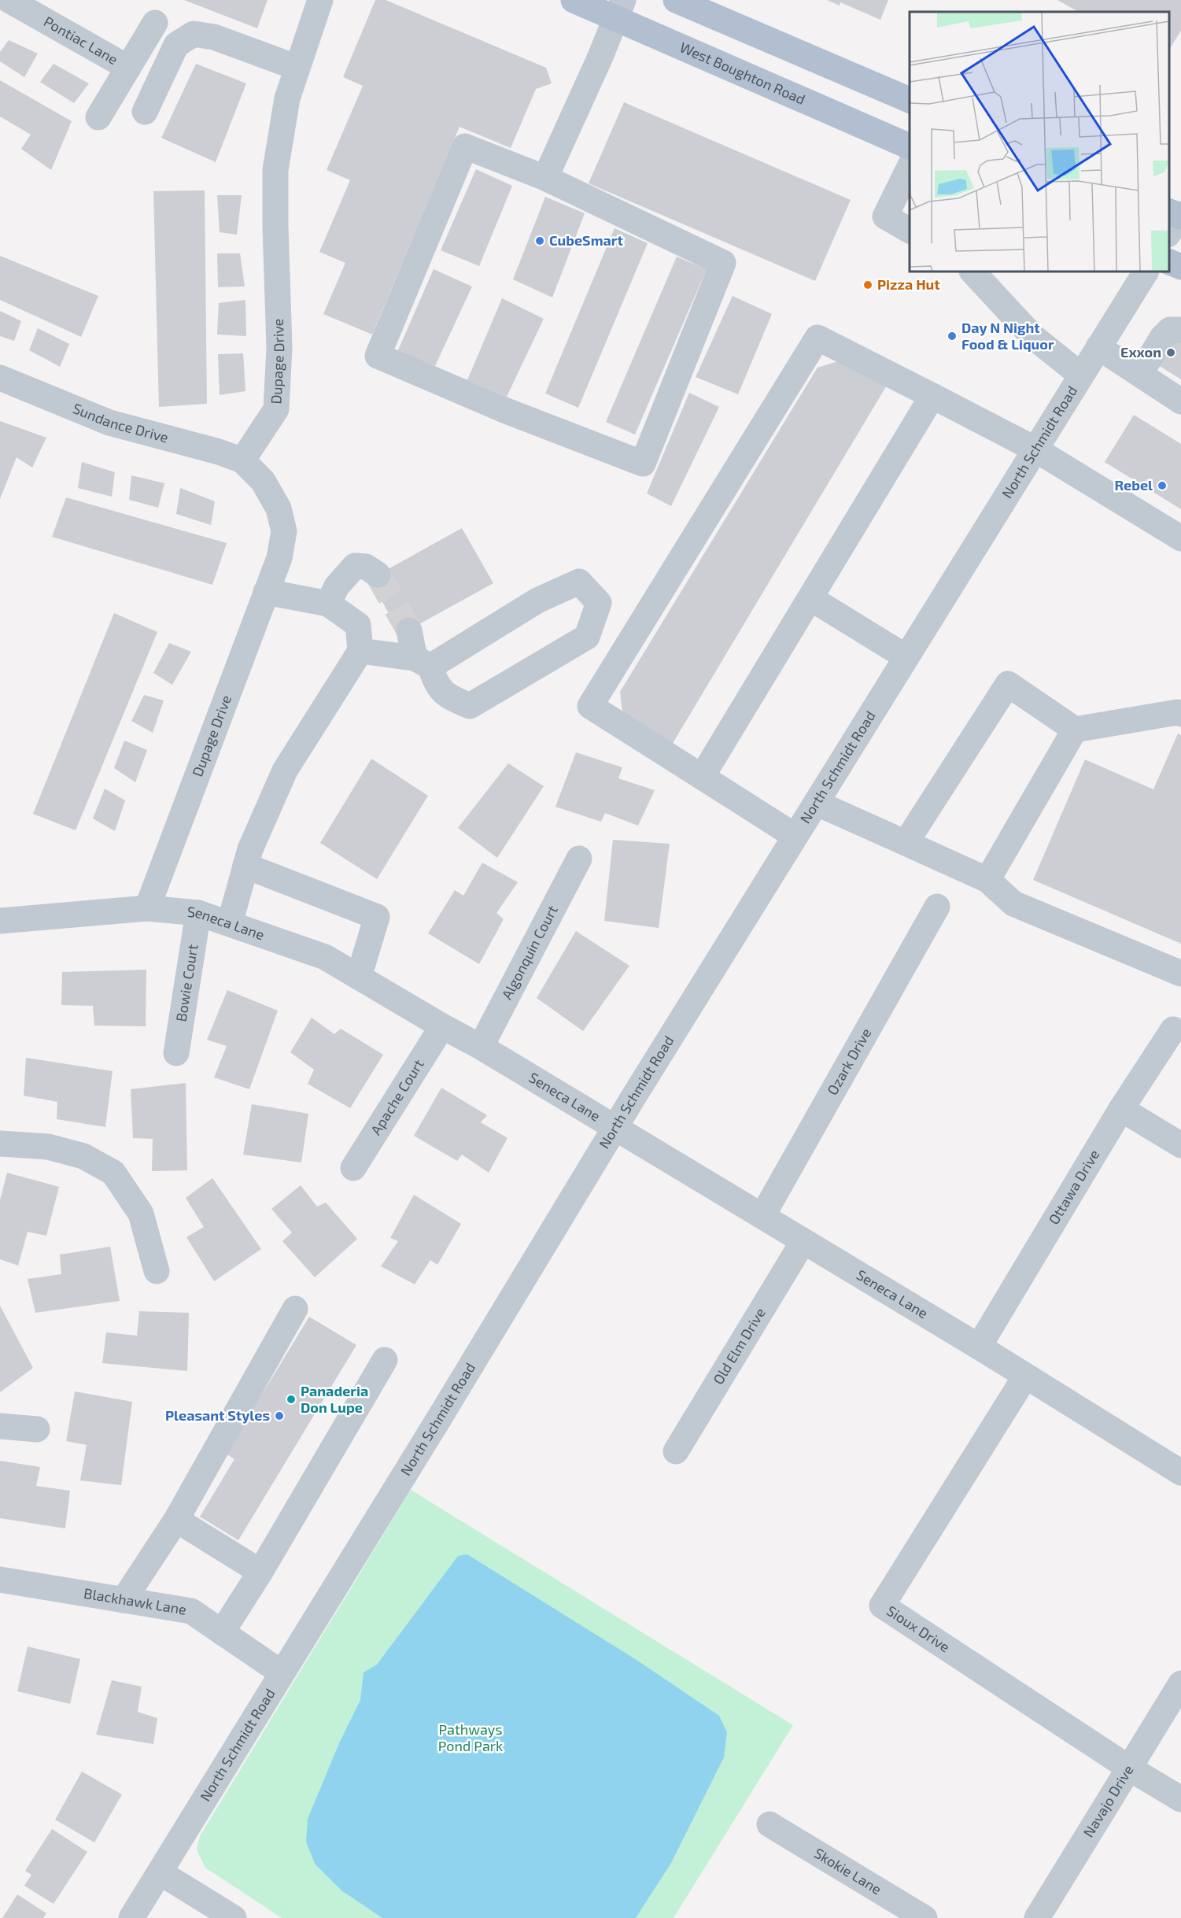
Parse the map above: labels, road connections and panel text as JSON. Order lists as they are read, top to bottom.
{
  "streets": {
    "main road": ["West Boughton Road"],
    "street": [
      "Pontiac Lane",
      "Dupage Drive",
      "Sundance Drive",
      "North Schmidt Road",
      "Seneca Lane",
      "Algonquin Court",
      "Bowie Court",
      "Ozark Drive",
      "Apache Court",
      "Ottawa Drive",
      "Old Elm Drive",
      "Blackhawk Lane",
      "Sioux Drive",
      "Navajo Drive",
      "Skokie Lane"
    ]
  },
  "crossings": [
    ["Dupage Drive", "Sundance Drive"],
    ["Dupage Drive", "Seneca Lane"],
    ["North Schmidt Road", "Seneca Lane"],
    ["North Schmidt Road", "Blackhawk Lane"],
    ["Seneca Lane", "Algonquin Court"],
    ["Seneca Lane", "Bowie Court"],
    ["Seneca Lane", "Ozark Drive"],
    ["Seneca Lane", "Apache Court"],
    ["Seneca Lane", "Ottawa Drive"],
    ["Seneca Lane", "Old Elm Drive"],
    ["Seneca Lane", "Sioux Drive"],
    ["Sioux Drive", "Navajo Drive"]
  ],
  "parks": ["Pathways Pond Park"],
  "places": [
    "CubeSmart",
    "Pizza Hut",
    "Day N Night Food & Liquor",
    "Exxon",
    "Rebel",
    "Panaderia Don Lupe",
    "Pleasant Styles"
  ]
}
